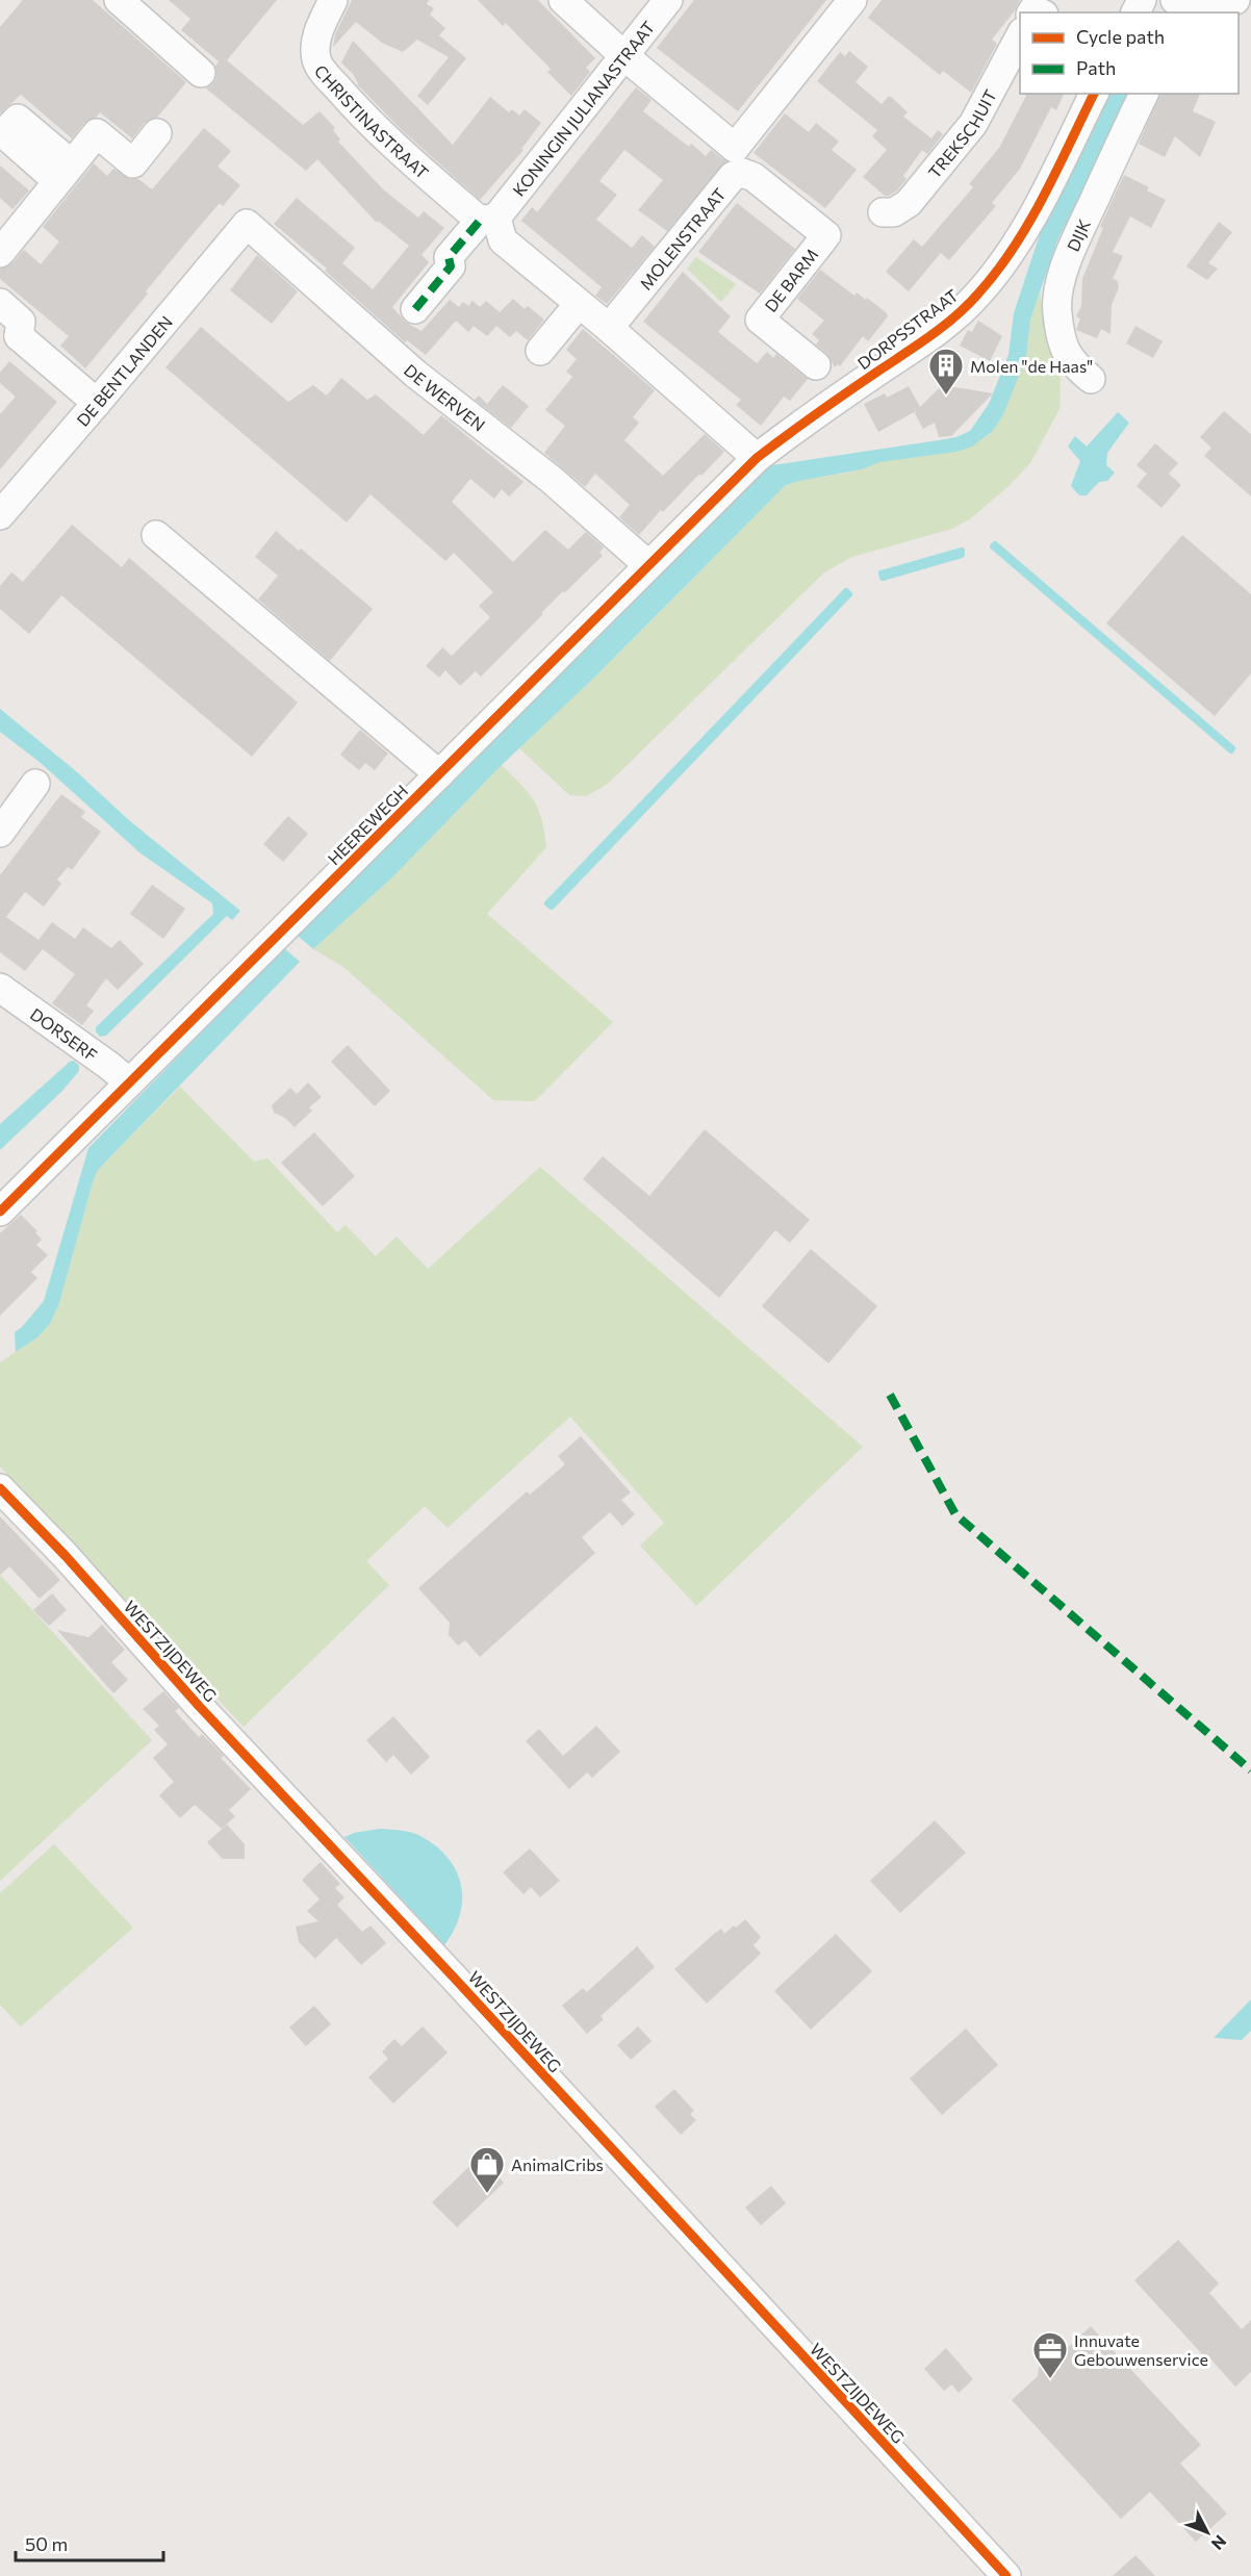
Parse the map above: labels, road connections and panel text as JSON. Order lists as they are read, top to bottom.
{
  "streets": {
    "street": [
      "KONINGIN JULIANASTRAAT",
      "CHRISTINASTRAAT",
      "TREKSCHUIT",
      "DIJK",
      "MOLENSTRAAT",
      "DE BARM",
      "DORPSSTRAAT",
      "DE BENTLANDEN",
      "DE WERVEN",
      "HEEREWEGH",
      "DORSERF",
      "WESTZIJDEWEG"
    ]
  },
  "crossings": [
    ["KONINGIN JULIANASTRAAT", "CHRISTINASTRAAT"],
    ["CHRISTINASTRAAT", "MOLENSTRAAT"],
    ["CHRISTINASTRAAT", "DORPSSTRAAT"],
    ["CHRISTINASTRAAT", "HEEREWEGH"],
    ["MOLENSTRAAT", "DE BARM"],
    ["DORPSSTRAAT", "HEEREWEGH"],
    ["DE BENTLANDEN", "DE WERVEN"],
    ["DE WERVEN", "HEEREWEGH"],
    ["HEEREWEGH", "DORSERF"]
  ],
  "places": {
    "building": ["Molen \"de Haas\""],
    "shop": ["AnimalCribs"],
    "office": ["Innuvate Gebouwenservice"]
  },
  "legend": ["Cycle path", "Path"],
  "scale_bar": "50 m",
  "north": "bottom right"
}
